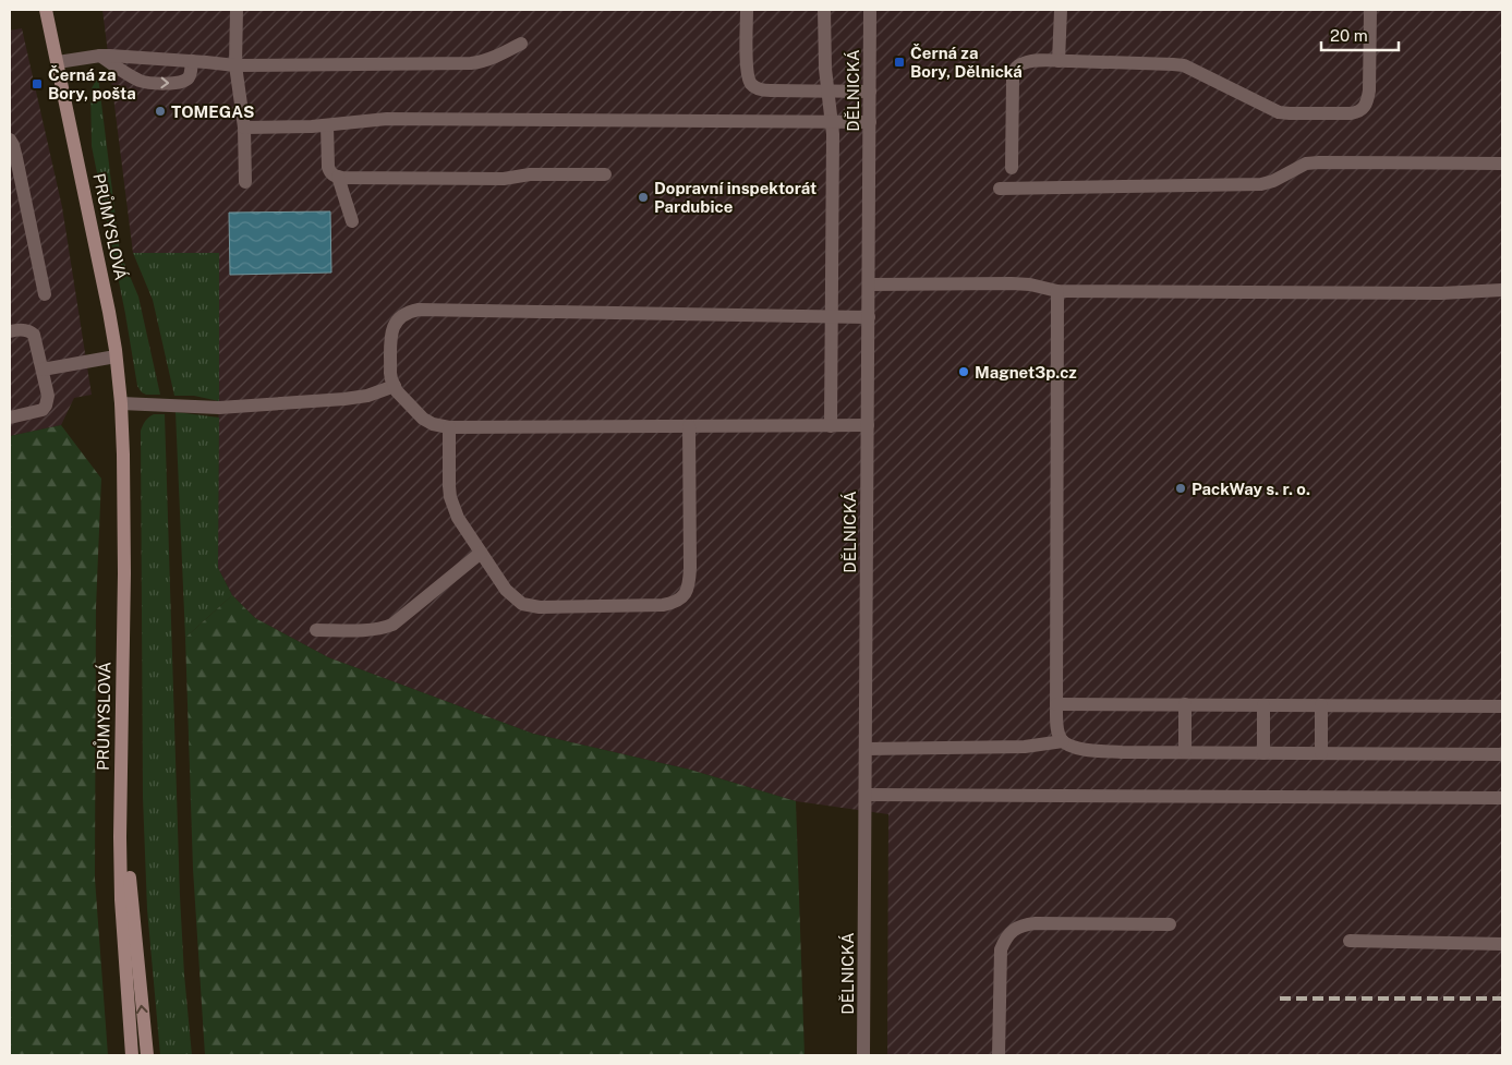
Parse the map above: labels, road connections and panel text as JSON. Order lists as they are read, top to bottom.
{
  "streets": {
    "main road": ["PRŮMYSLOVÁ"],
    "street": ["DĚLNICKÁ"]
  },
  "places": {
    "transit": ["Černá za Bory, Dělnická", "Černá za Bory, pošta"],
    "other": [
      "TOMEGAS",
      "Dopravní inspektorát Pardubice",
      "Magnet3p.cz",
      "PackWay s. r. o."
    ]
  },
  "scale_bar": "20 m"
}
